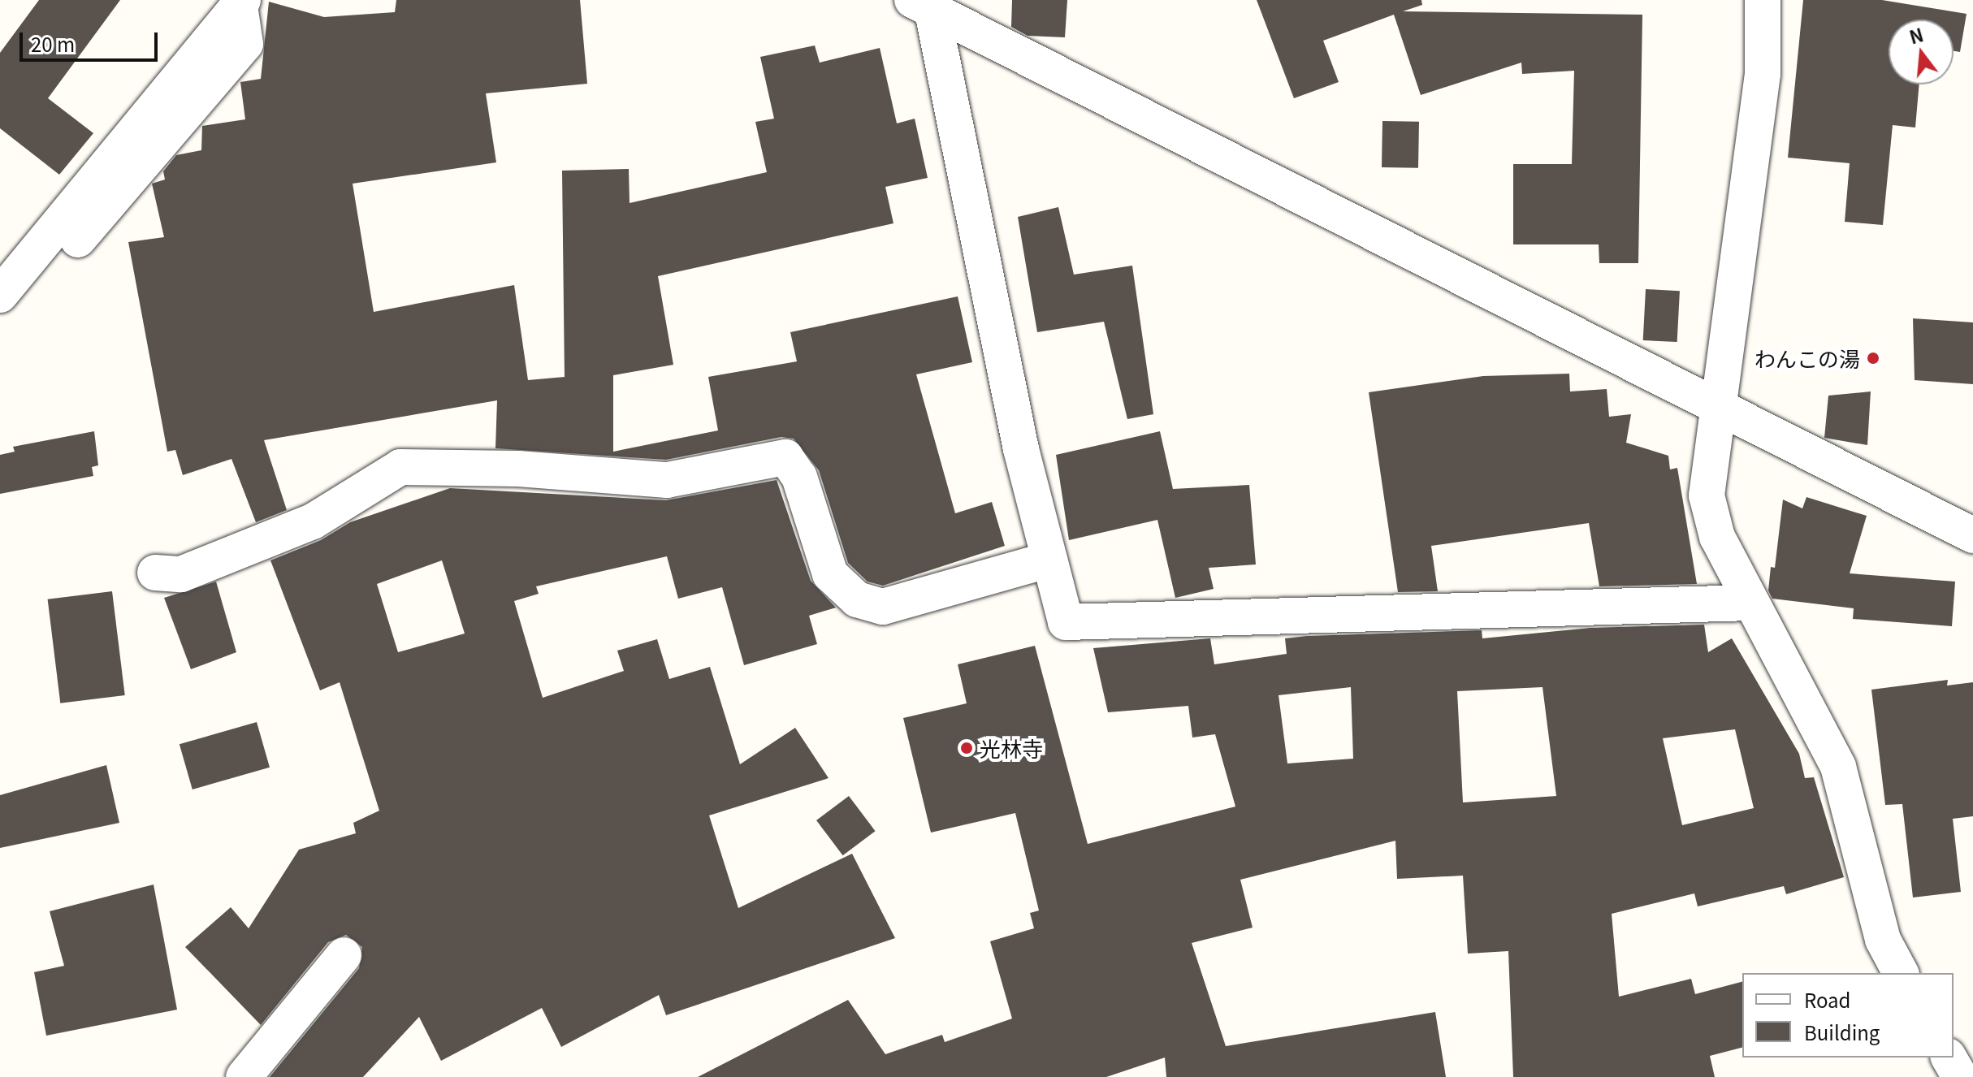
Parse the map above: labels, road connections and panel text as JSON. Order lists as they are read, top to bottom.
{
  "places": ["わんこの湯", "光林寺"],
  "legend": ["Road", "Building"],
  "scale_bar": "20 m",
  "north": "top"
}
